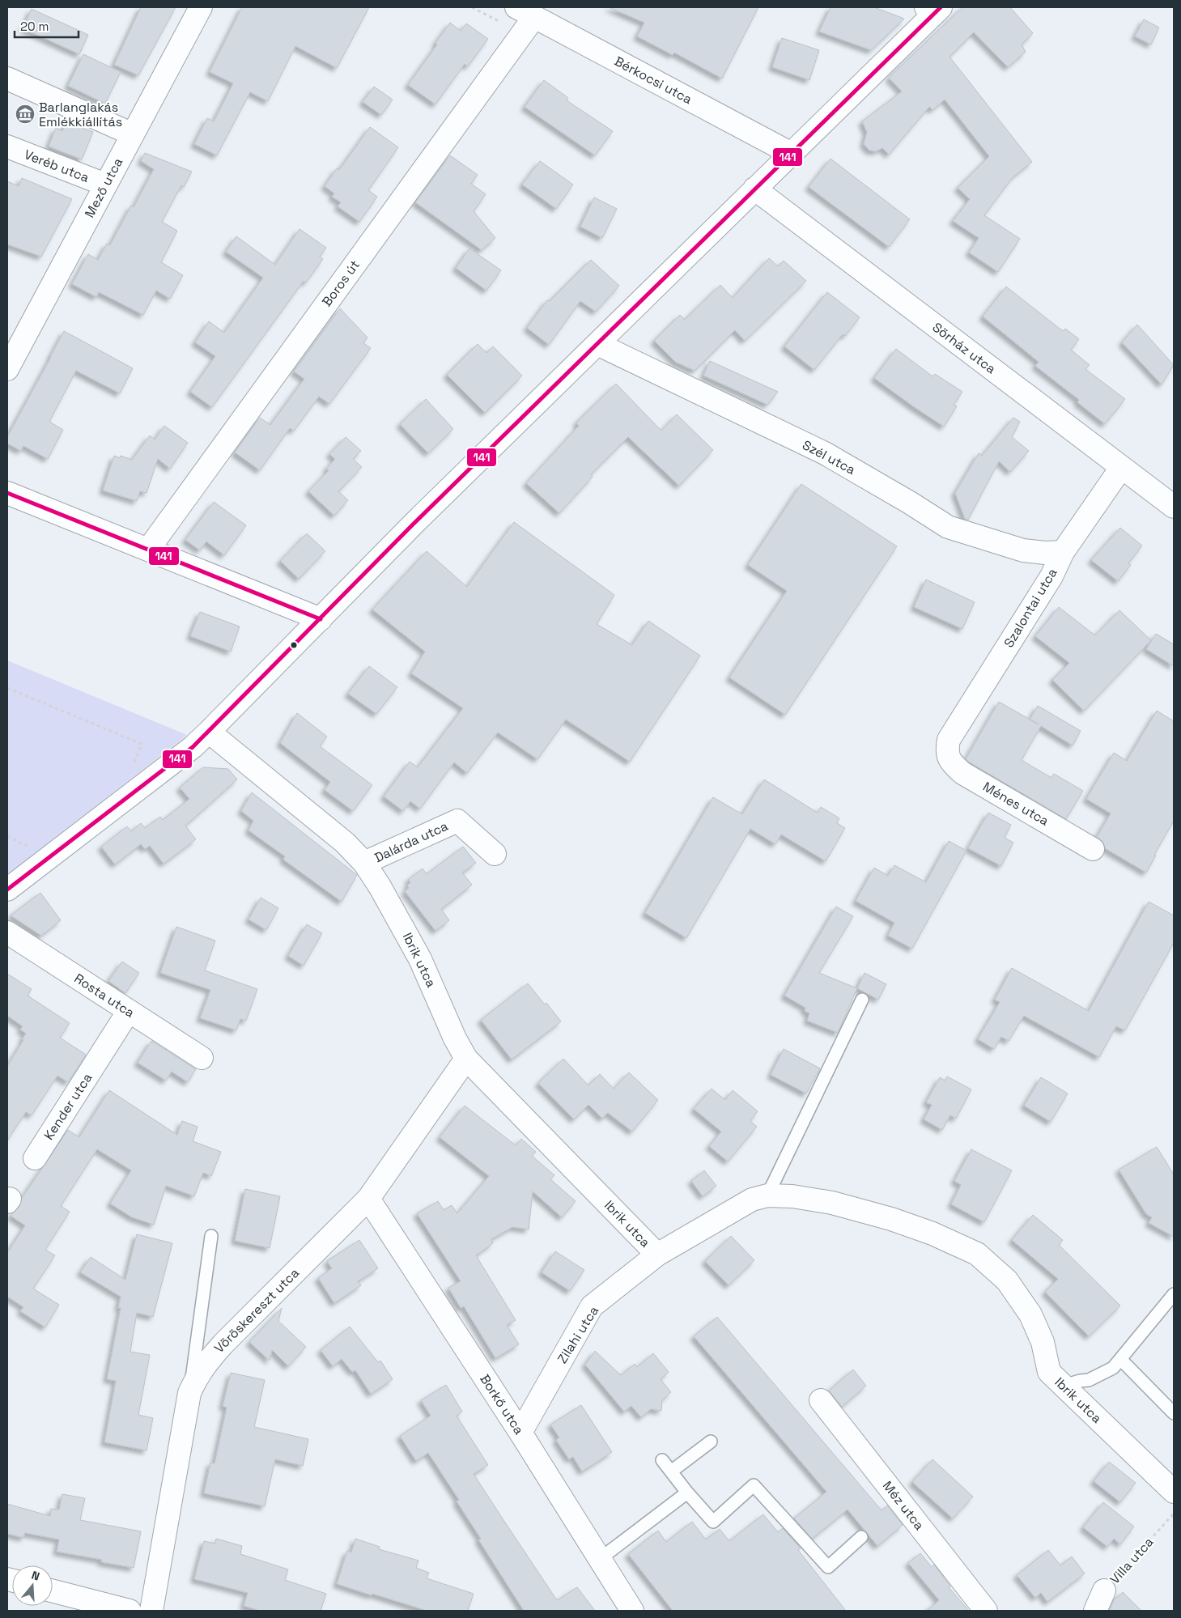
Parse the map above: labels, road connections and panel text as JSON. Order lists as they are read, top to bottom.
{
  "streets": {
    "street": [
      "Bérkocsi utca",
      "Veréb utca",
      "Mező utca",
      "Boros út",
      "Sörház utca",
      "Szél utca",
      "Szalontai utca",
      "Ménes utca",
      "Dalárda utca",
      "Ibrik utca",
      "Rosta utca",
      "Kender utca",
      "Vöröskereszt utca",
      "Zilahi utca",
      "Borkő utca",
      "Méz utca",
      "Villa utca"
    ]
  },
  "crossings": [
    ["Bérkocsi utca", "Boros út"],
    ["Veréb utca", "Mező utca"],
    ["Sörház utca", "Szalontai utca"],
    ["Szél utca", "Szalontai utca"],
    ["Szalontai utca", "Ménes utca"],
    ["Dalárda utca", "Ibrik utca"],
    ["Ibrik utca", "Vöröskereszt utca"],
    ["Ibrik utca", "Zilahi utca"],
    ["Rosta utca", "Kender utca"],
    ["Vöröskereszt utca", "Borkő utca"],
    ["Zilahi utca", "Borkő utca"]
  ],
  "places": {
    "museum": ["Barlanglakás Emlékkiállítás"]
  },
  "lines": ["transit line 141"],
  "scale_bar": "20 m",
  "north": "top"
}
